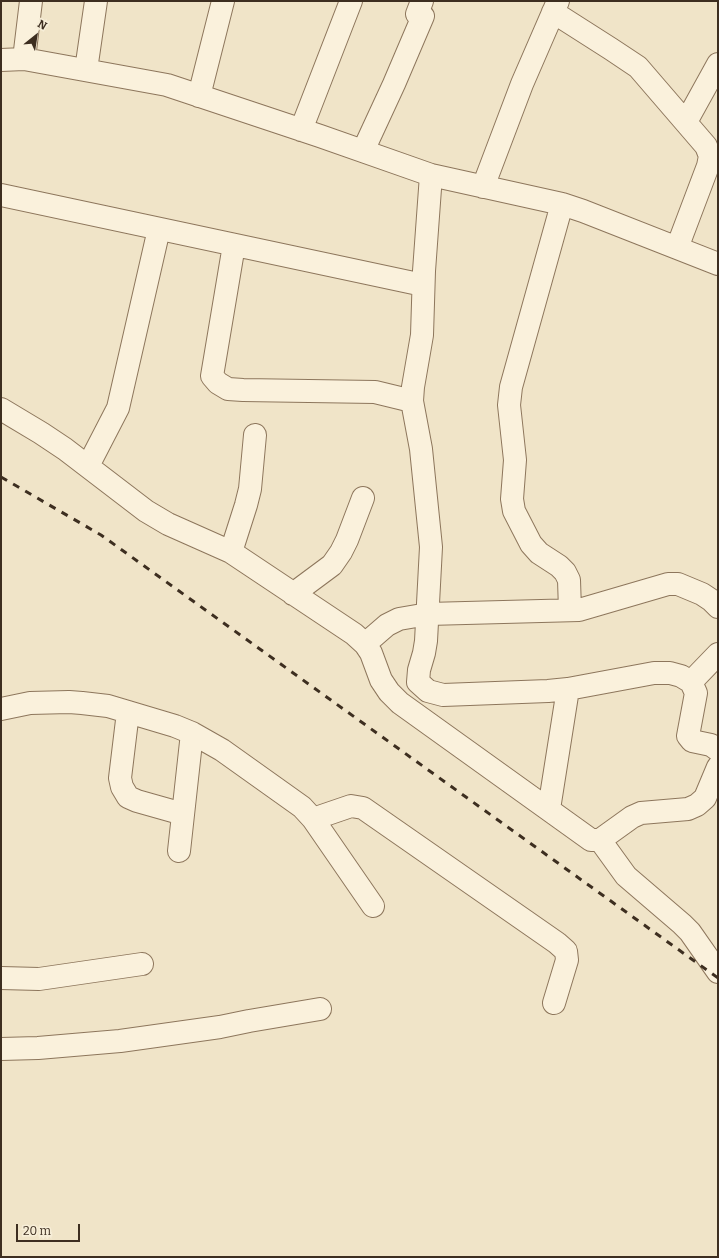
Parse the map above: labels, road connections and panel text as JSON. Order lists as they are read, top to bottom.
{
  "scale_bar": "20 m",
  "north": "top right"
}
